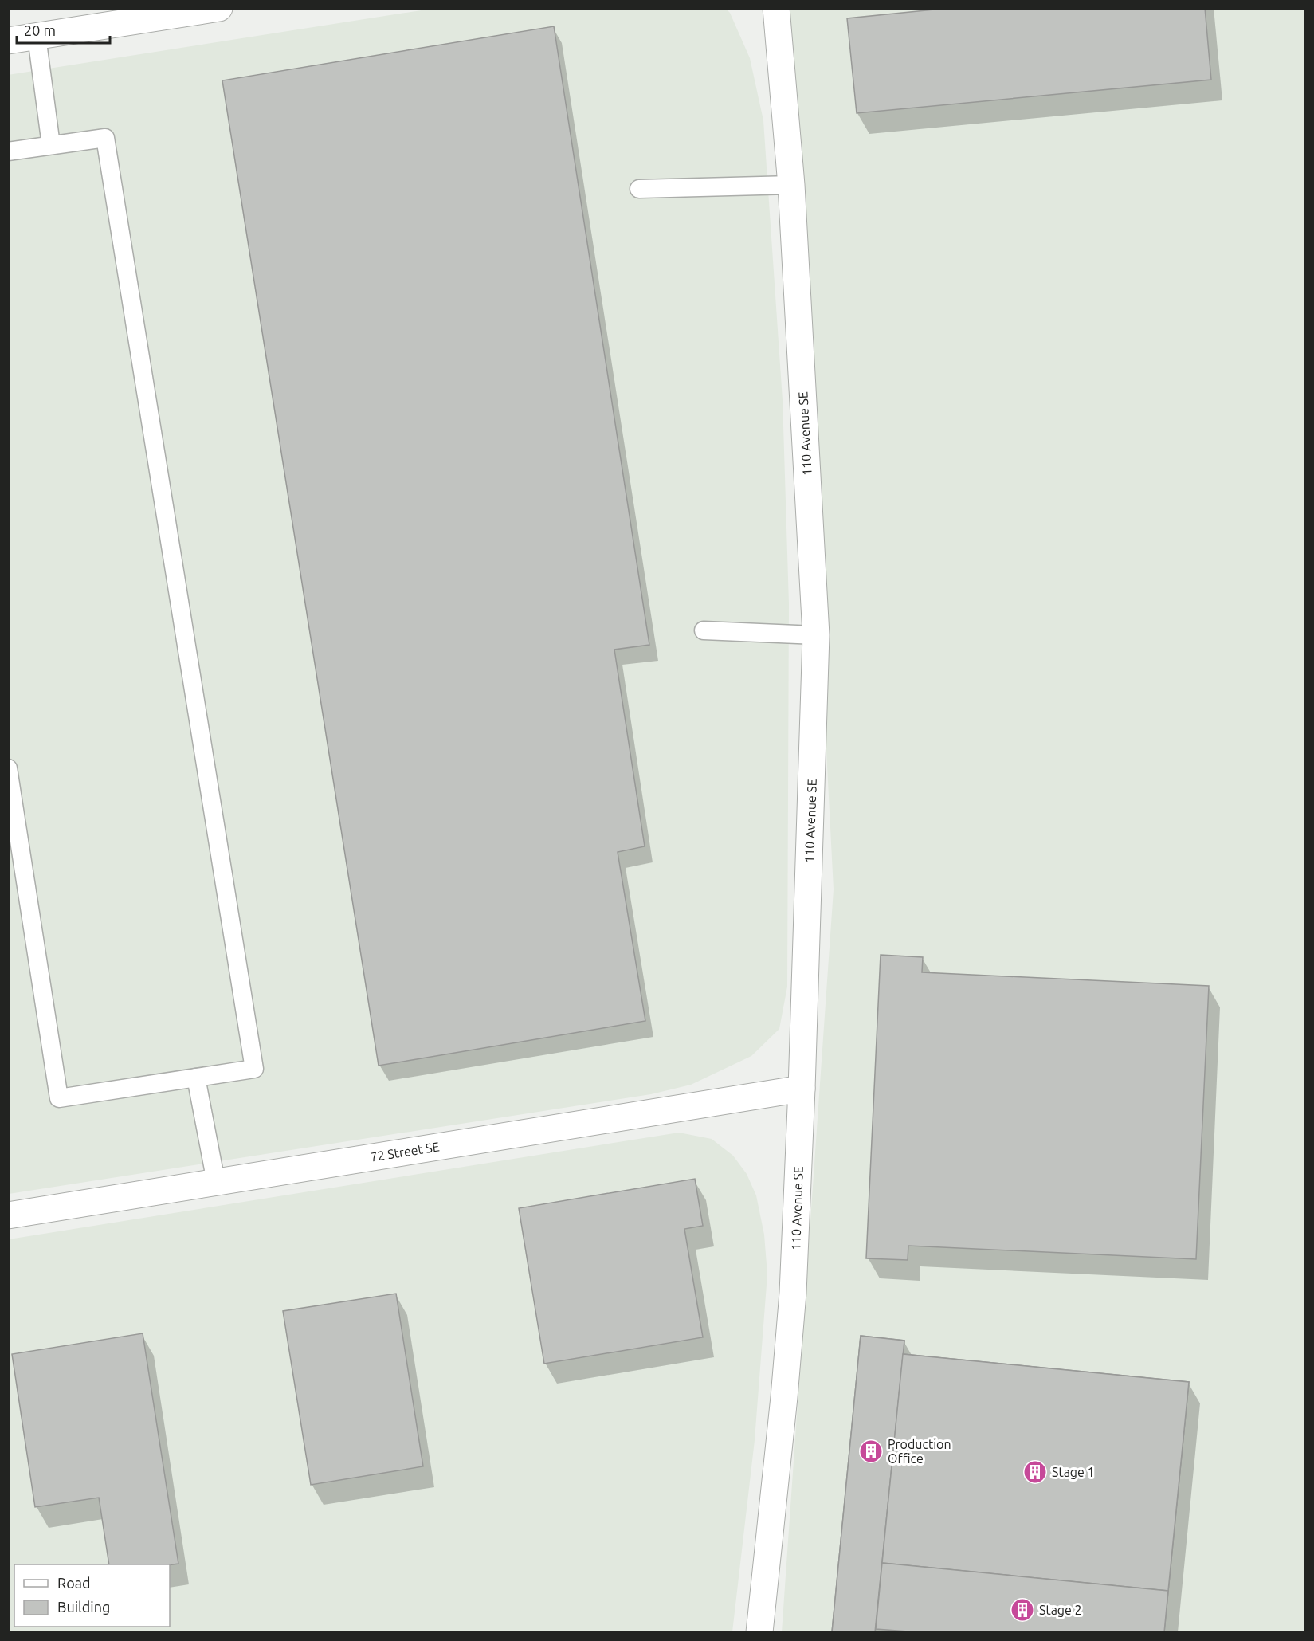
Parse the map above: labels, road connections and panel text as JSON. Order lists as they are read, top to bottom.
{
  "streets": {
    "street": ["110 Avenue SE", "72 Street SE"]
  },
  "crossings": [
    ["110 Avenue SE", "72 Street SE"]
  ],
  "places": {
    "building": ["Production Office", "Stage 1", "Stage 2"]
  },
  "legend": ["Road", "Building"],
  "scale_bar": "20 m"
}
